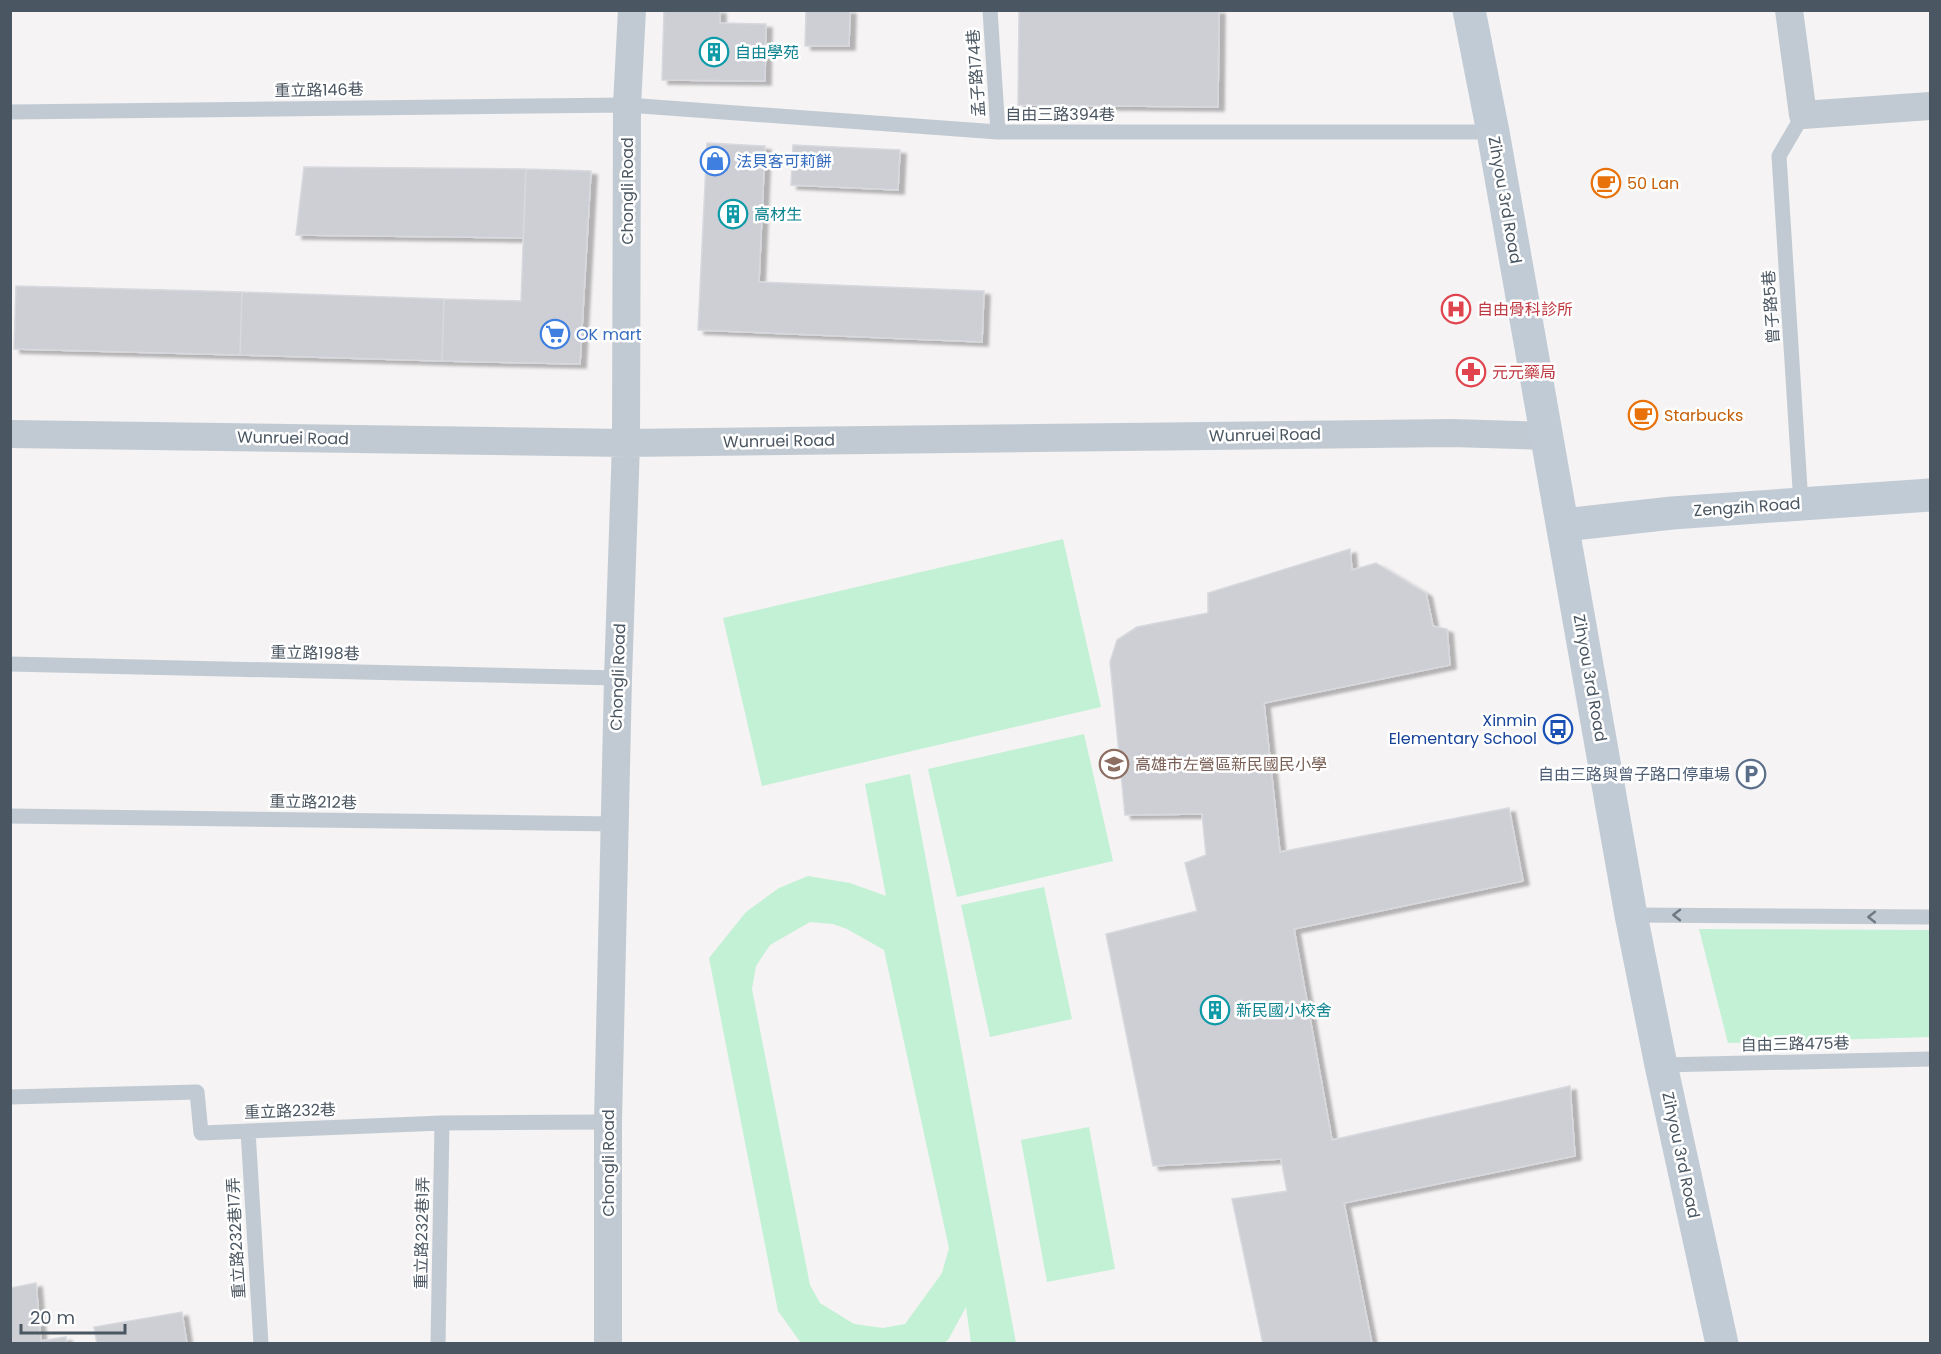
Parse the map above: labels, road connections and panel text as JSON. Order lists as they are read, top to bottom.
{
  "streets": {
    "street": [
      "Chongli Road",
      "Zihyou 3rd Road",
      "Wunruei Road",
      "Zengzih Road"
    ],
    "lane": [
      "孟子路174巷",
      "重立路146巷",
      "自由三路394巷",
      "曾子路5巷",
      "重立路198巷",
      "重立路212巷",
      "自由三路475巷",
      "重立路232巷",
      "重立路232巷1弄",
      "重立路232巷17弄"
    ]
  },
  "crossings": [
    ["孟子路174巷", "自由三路394巷"],
    ["重立路146巷", "自由三路394巷"],
    ["重立路146巷", "Chongli Road"],
    ["自由三路394巷", "Chongli Road"],
    ["自由三路394巷", "Zihyou 3rd Road"],
    ["Chongli Road", "Wunruei Road"],
    ["Chongli Road", "重立路198巷"],
    ["Chongli Road", "重立路212巷"],
    ["Chongli Road", "重立路232巷"],
    ["Zihyou 3rd Road", "Wunruei Road"],
    ["Zihyou 3rd Road", "Zengzih Road"],
    ["Zihyou 3rd Road", "自由三路475巷"],
    ["曾子路5巷", "Zengzih Road"],
    ["重立路232巷", "重立路232巷1弄"],
    ["重立路232巷", "重立路232巷17弄"]
  ],
  "places": {
    "building": ["自由學苑", "高材生", "新民國小校舍"],
    "shop": ["法貝客可莉餅"],
    "cafe": ["50 Lan", "Starbucks"],
    "hospital": ["自由骨科診所"],
    "supermarket": ["OK mart"],
    "pharmacy": ["元元藥局"],
    "bus stop": ["Xinmin Elementary School"],
    "school or university": ["高雄市左營區新民國民小學"],
    "parking": ["自由三路與曾子路口停車場"]
  },
  "scale_bar": "20 m"
}
